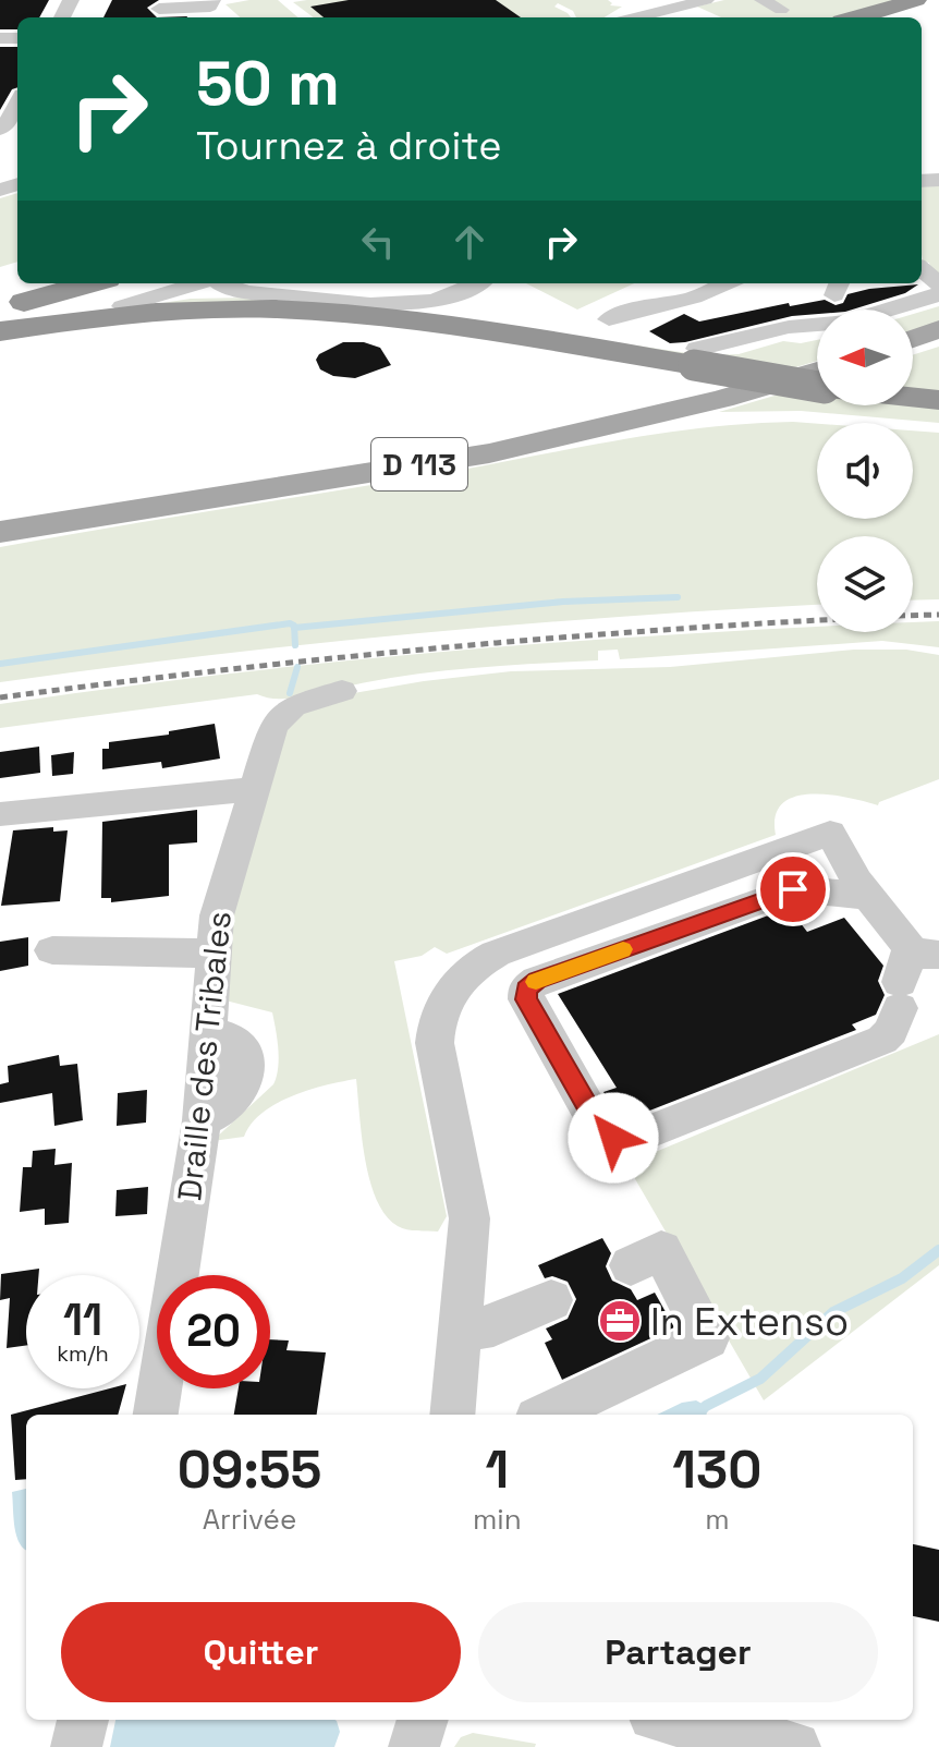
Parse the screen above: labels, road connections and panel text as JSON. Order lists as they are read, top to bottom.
{
  "streets": {
    "main road": ["D 113"],
    "street": ["Draille des Tribales"]
  },
  "places": {
    "office": ["In Extenso"]
  },
  "north": "left",
  "page": {
    "turn": ["50 m", "Tournez à droite"],
    "speed": "11 km/h",
    "limit": "20",
    "eta": [
      "09:55",
      "Arrivée",
      "1",
      "min",
      "130",
      "m"
    ],
    "buttons": ["Quitter", "Partager"]
  }
}
